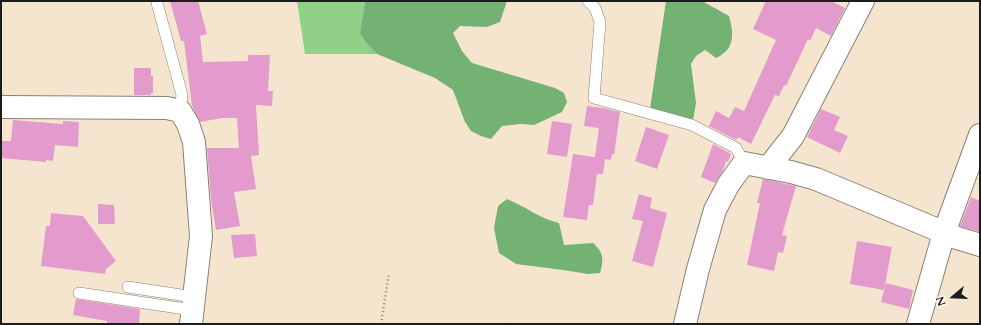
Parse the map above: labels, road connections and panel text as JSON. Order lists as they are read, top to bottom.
{
  "north": "left"
}
